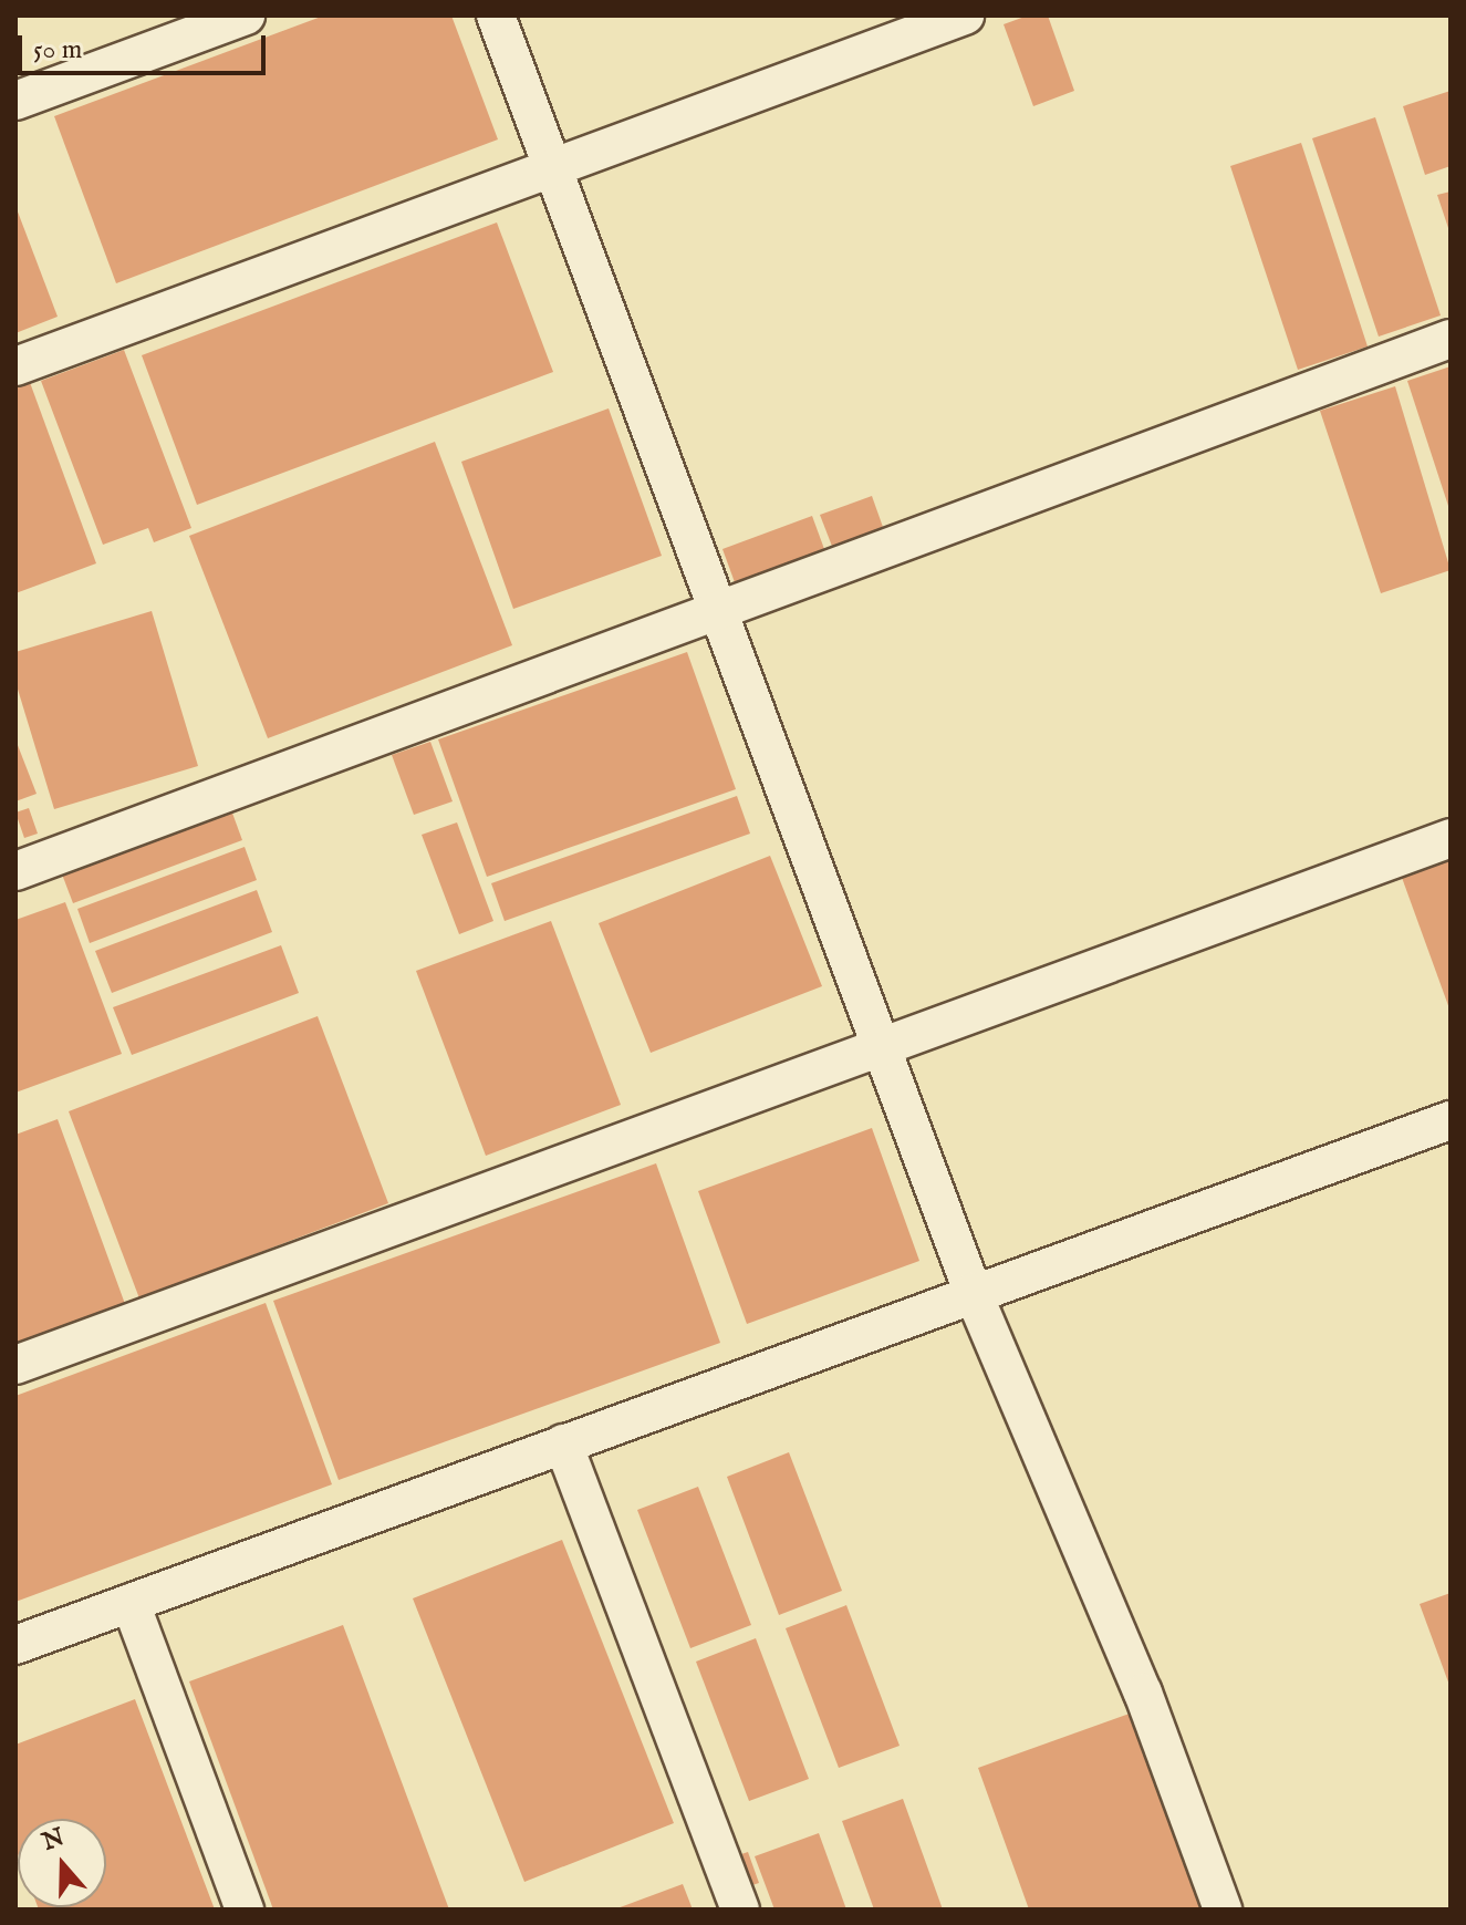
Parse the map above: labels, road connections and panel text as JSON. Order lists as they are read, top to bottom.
{
  "scale_bar": "50 m",
  "north": "top"
}
